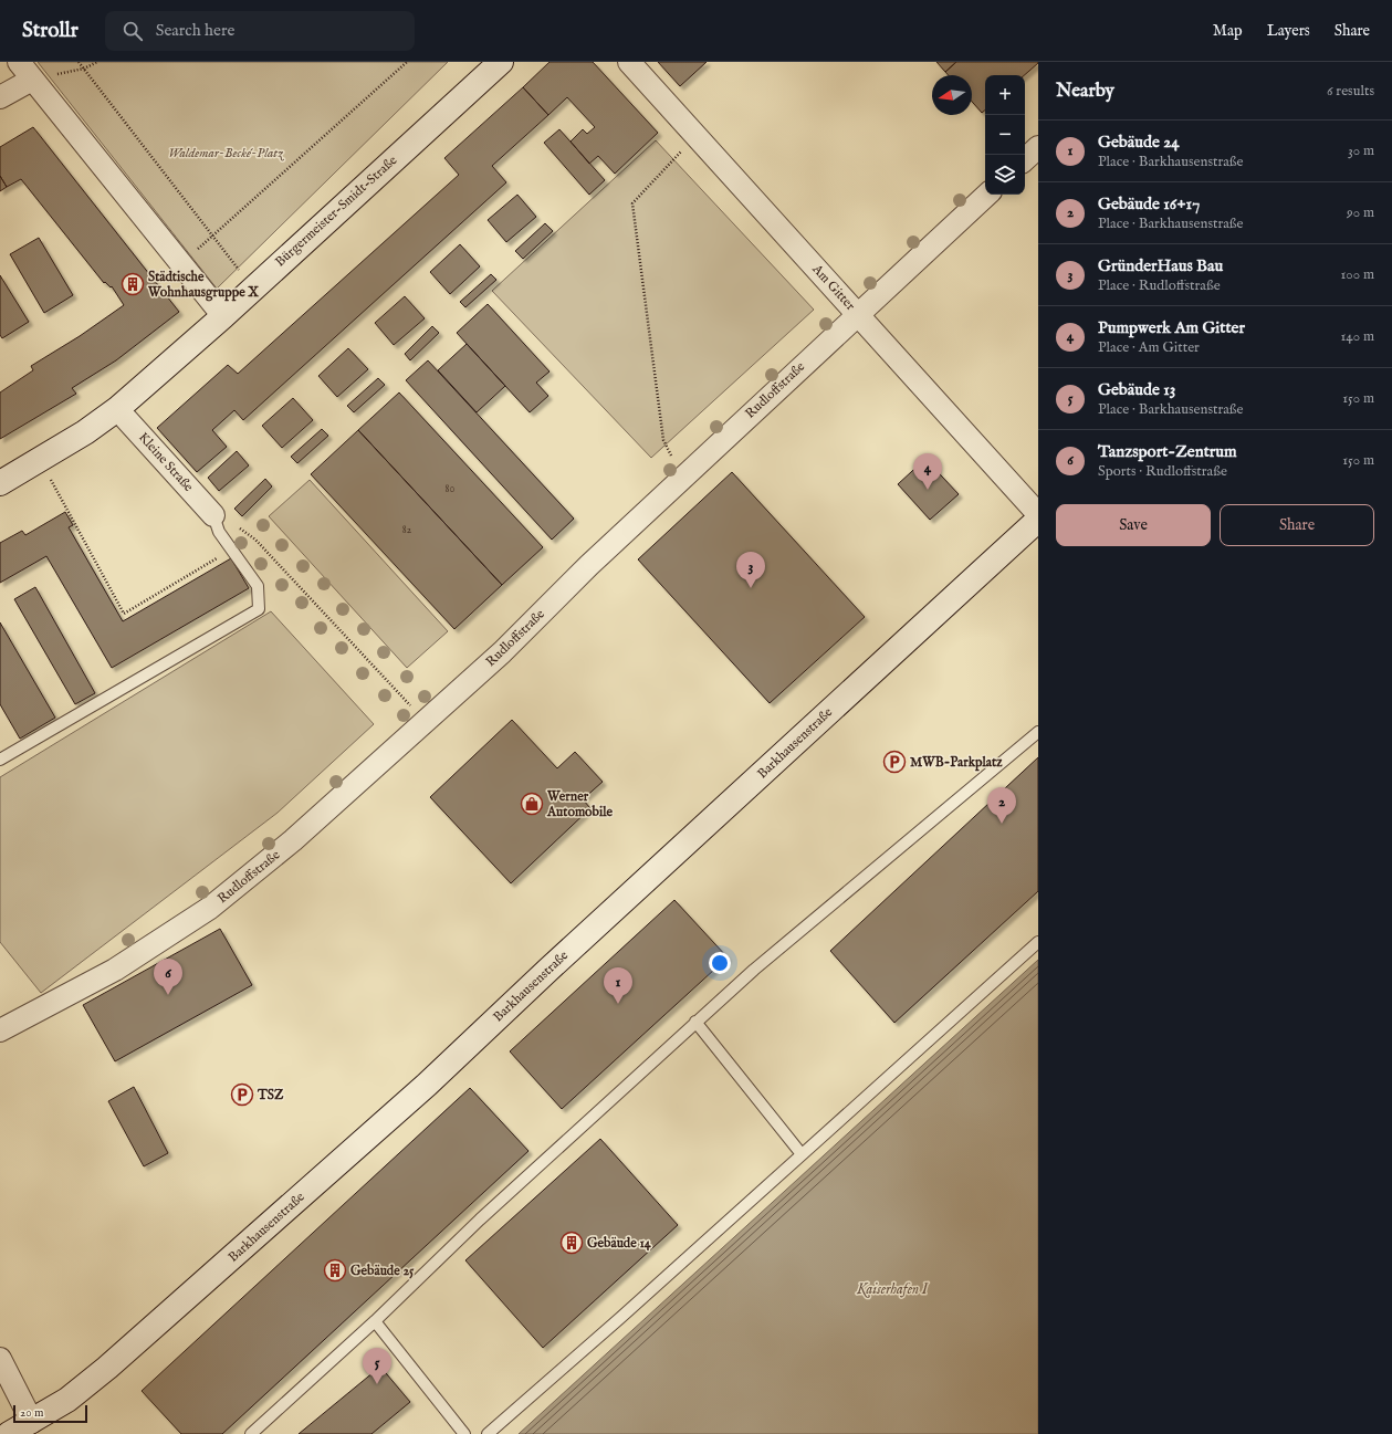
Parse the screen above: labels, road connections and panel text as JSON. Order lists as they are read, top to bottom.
{
  "streets": {
    "main road": ["Bürgermeister-Smidt-Straße", "Barkhausenstraße"],
    "street": ["Am Gitter", "Rudloffstraße", "Kleine Straße"]
  },
  "crossings": [
    ["Bürgermeister-Smidt-Straße", "Kleine Straße"],
    ["Am Gitter", "Rudloffstraße"]
  ],
  "water": ["Kaiserhafen I"],
  "parks": ["Waldemar-Becké-Platz"],
  "places": {
    "building": ["Städtische Wohnhausgruppe X", "Gebäude 14", "Gebäude 25"],
    "parking": ["MWB-Parkplatz", "TSZ"],
    "shop": ["Werner Automobile"]
  },
  "house_numbers": ["80", "82"],
  "scale_bar": "20 m",
  "north": "left",
  "page": {
    "header": "Strollr",
    "search": "Search here",
    "nav": ["Map", "Layers", "Share"],
    "heading": ["Nearby", "6 results"],
    "map_buttons": ["+", "−"],
    "list": [
      {
        "mark": "1",
        "name": "Gebäude 24",
        "note": "Place · Barkhausenstraße",
        "value": "30 m"
      },
      {
        "mark": "2",
        "name": "Gebäude 16+17",
        "note": "Place · Barkhausenstraße",
        "value": "90 m"
      },
      {
        "mark": "3",
        "name": "GründerHaus Bau",
        "note": "Place · Rudloffstraße",
        "value": "100 m"
      },
      {
        "mark": "4",
        "name": "Pumpwerk Am Gitter",
        "note": "Place · Am Gitter",
        "value": "140 m"
      },
      {
        "mark": "5",
        "name": "Gebäude 13",
        "note": "Place · Barkhausenstraße",
        "value": "150 m"
      },
      {
        "mark": "6",
        "name": "Tanzsport-Zentrum",
        "note": "Sports · Rudloffstraße",
        "value": "150 m"
      }
    ],
    "pins": [
      "4",
      "3",
      "2",
      "6",
      "1",
      "5"
    ],
    "buttons": ["Save", "Share"],
    "scale": "20 m"
  }
}
